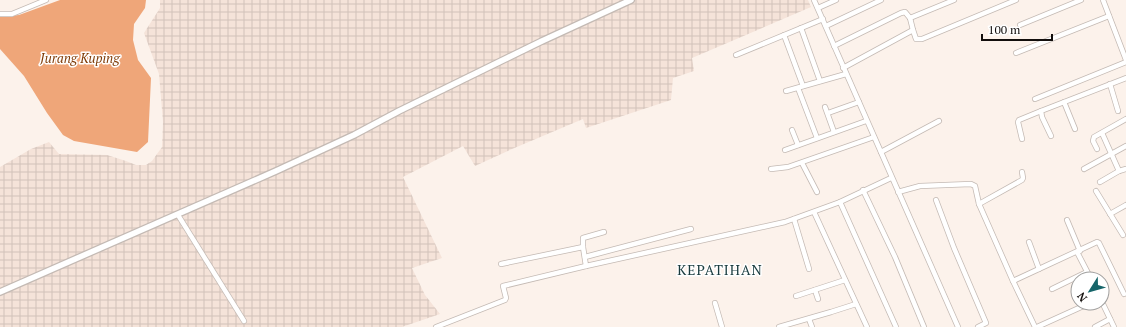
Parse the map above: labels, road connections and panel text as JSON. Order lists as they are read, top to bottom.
{
  "districts": ["KEPATIHAN"],
  "water": ["Jurang Kuping"],
  "scale_bar": "100 m",
  "north": "bottom left"
}
